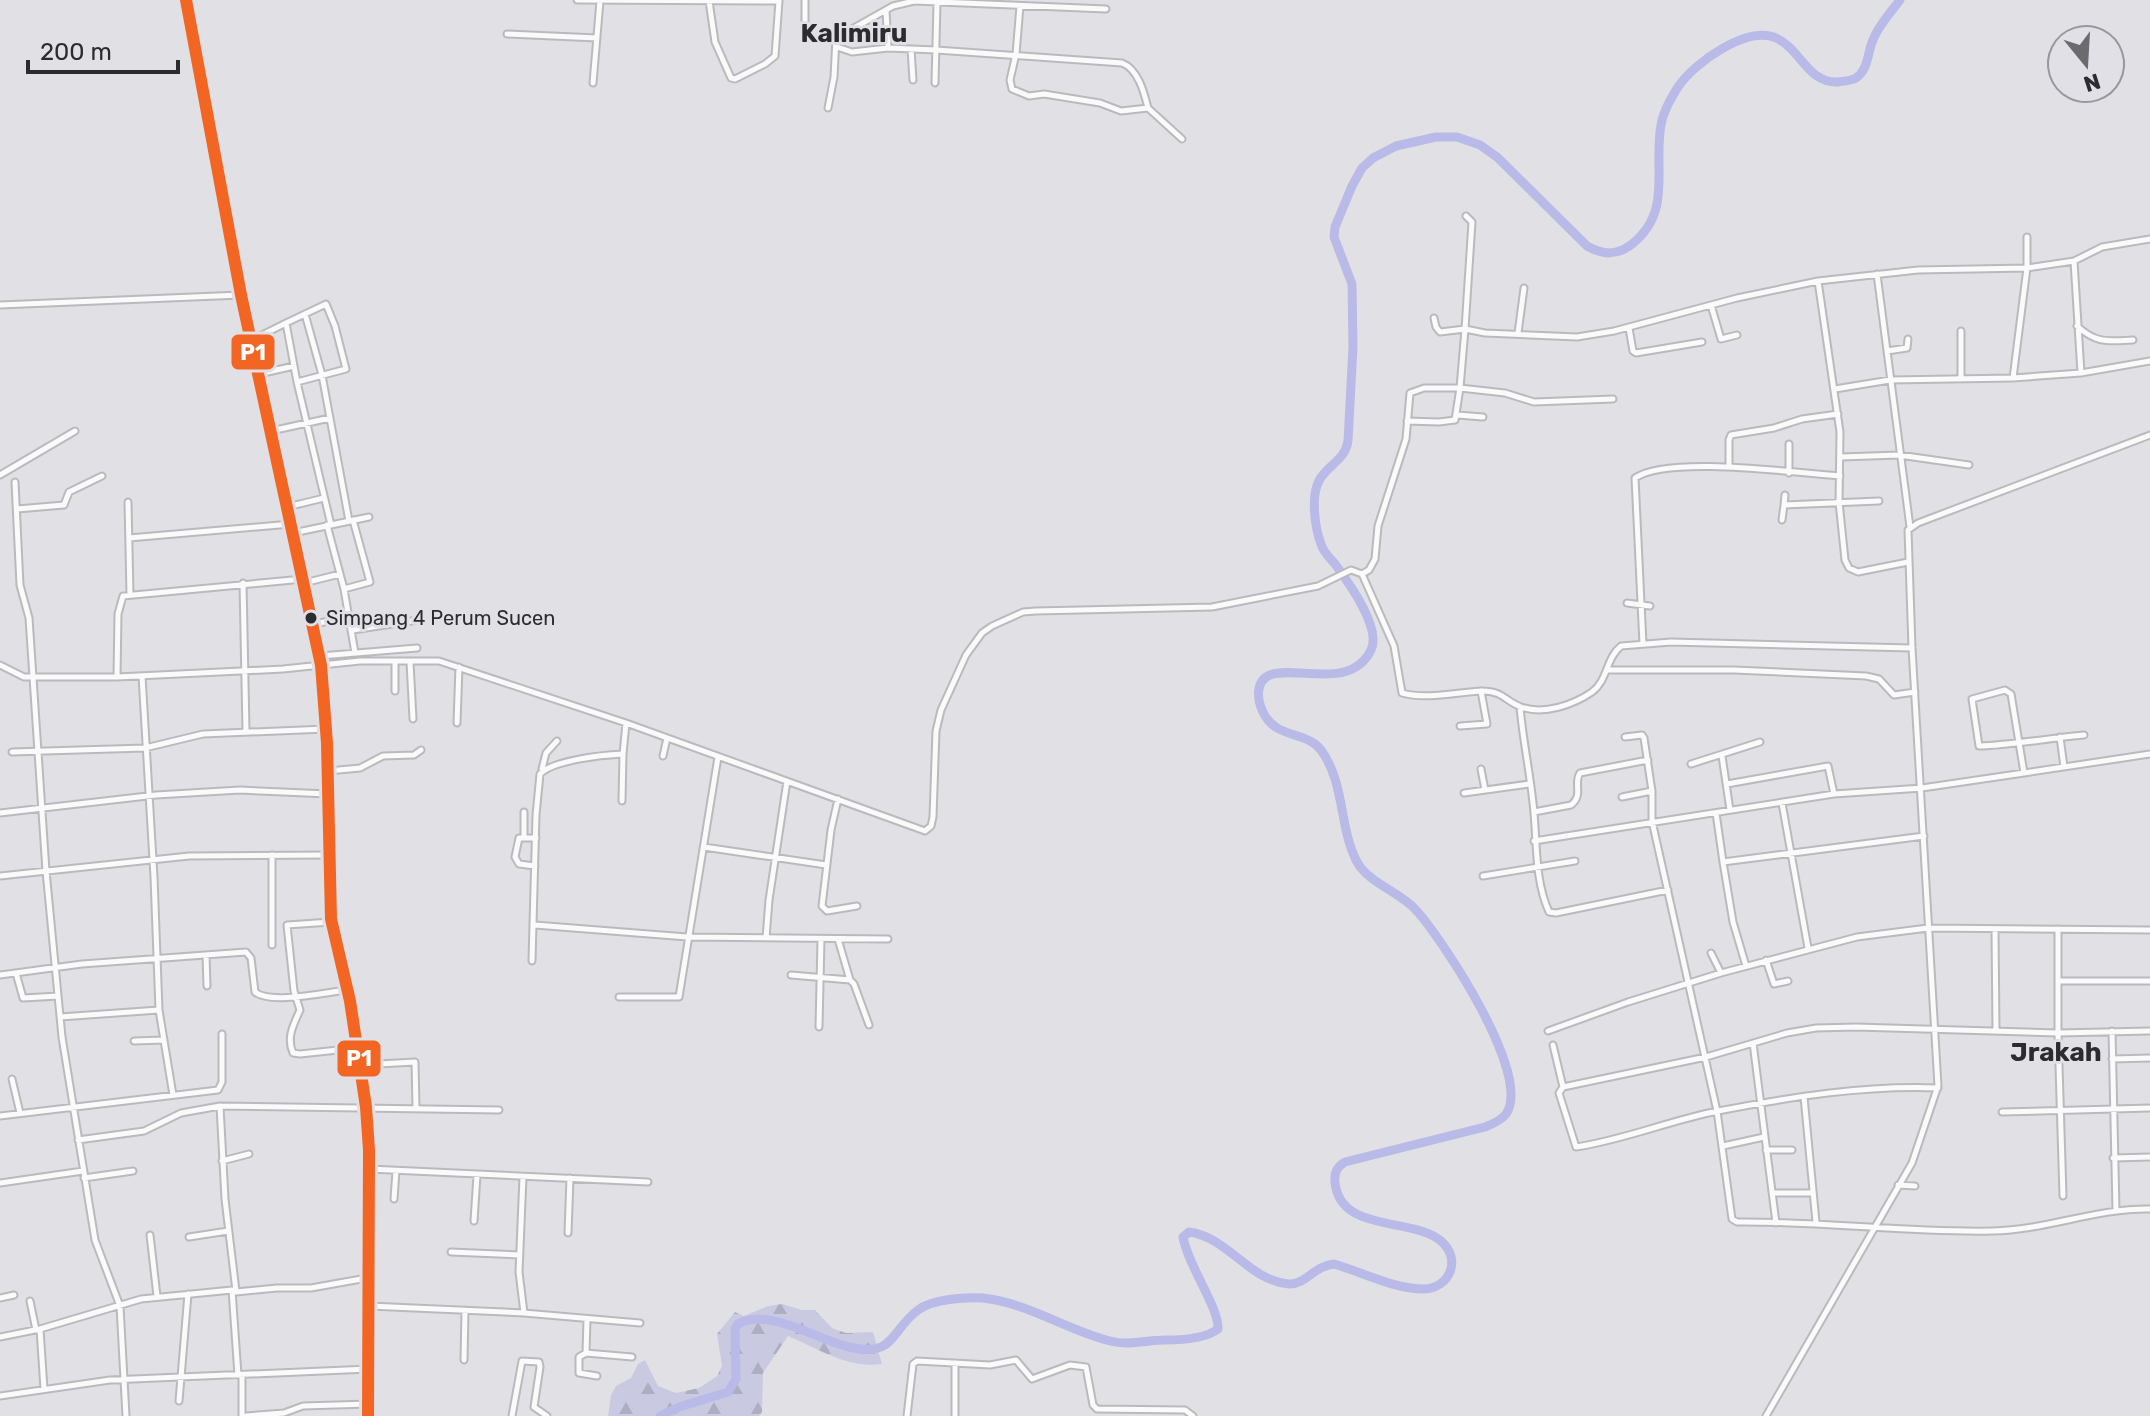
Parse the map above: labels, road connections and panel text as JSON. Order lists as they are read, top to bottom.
{
  "districts": ["Kalimiru", "Jrakah"],
  "places": ["Simpang 4 Perum Sucen"],
  "lines": ["transit line P1"],
  "scale_bar": "200 m",
  "north": "bottom"
}
